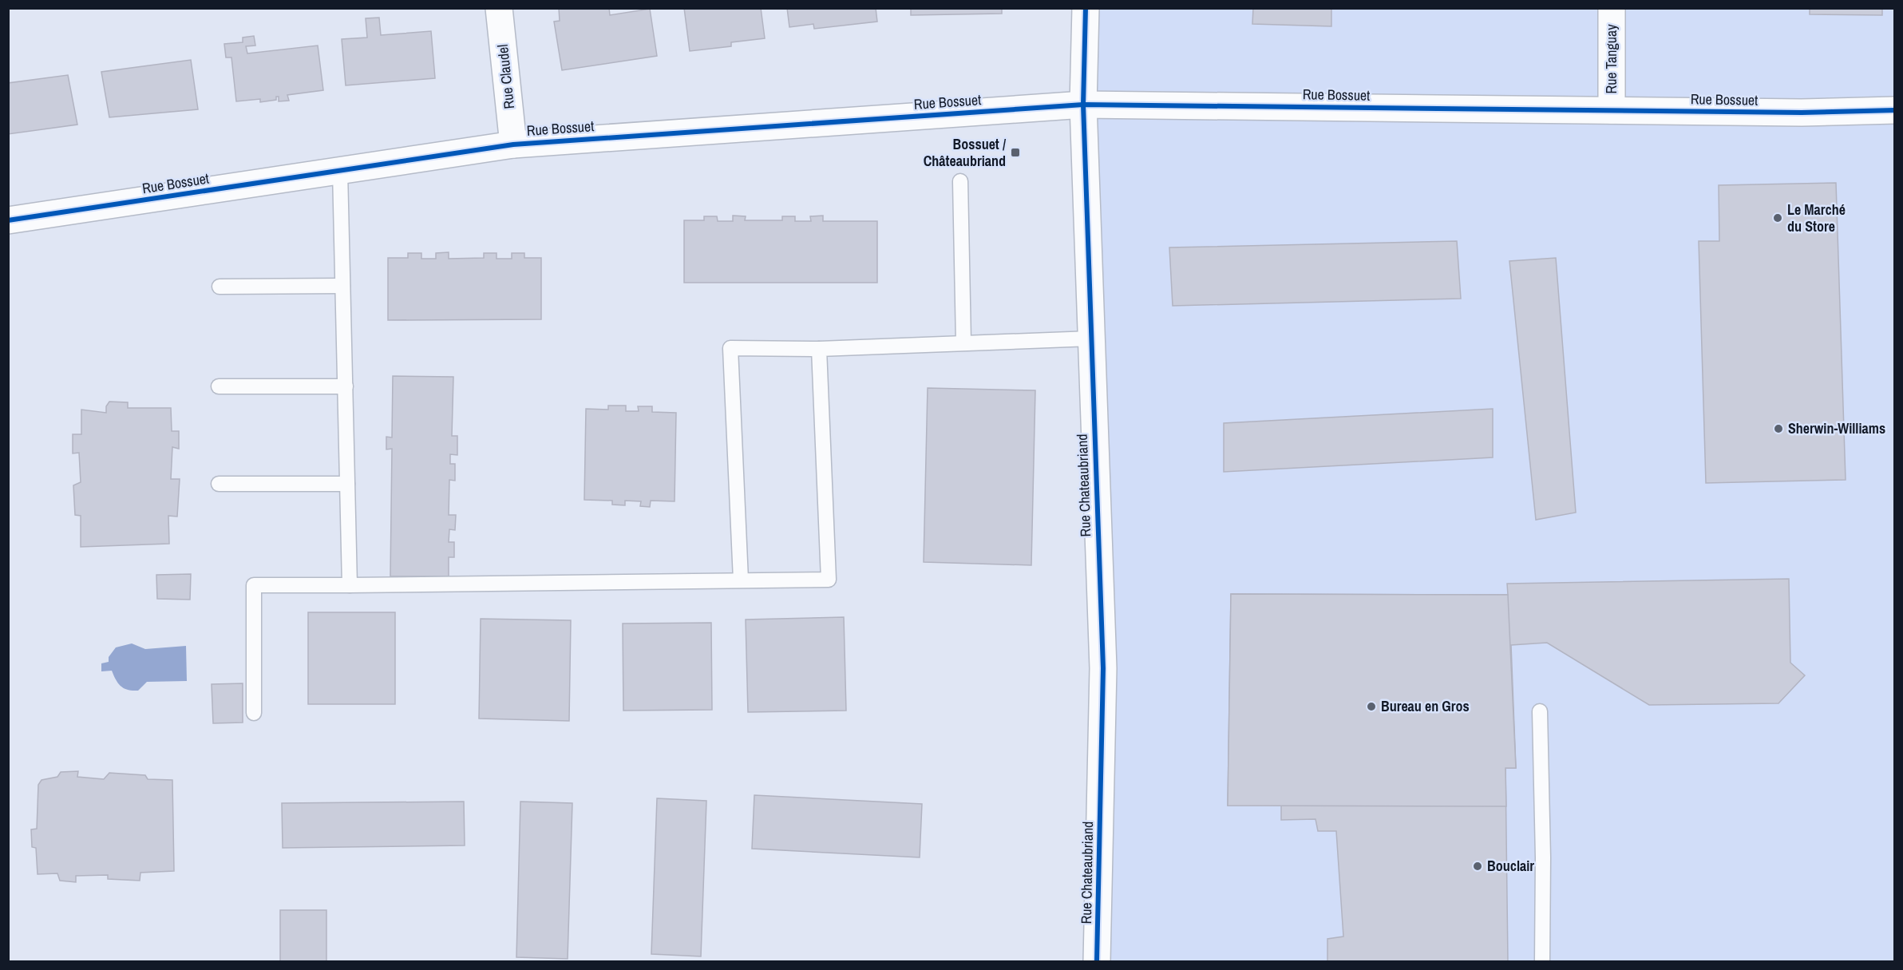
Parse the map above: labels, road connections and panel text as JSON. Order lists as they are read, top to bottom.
{
  "streets": {
    "street": [
      "Rue Tanguay",
      "Rue Claudel",
      "Rue Bossuet",
      "Rue Chateaubriand"
    ]
  },
  "crossings": [
    ["Rue Tanguay", "Rue Bossuet"],
    ["Rue Claudel", "Rue Bossuet"],
    ["Rue Bossuet", "Rue Chateaubriand"]
  ],
  "places": {
    "transit": ["Bossuet / Châteaubriand"],
    "other": [
      "Le Marché du Store",
      "Sherwin-Williams",
      "Bureau en Gros",
      "Bouclair"
    ]
  }
}
